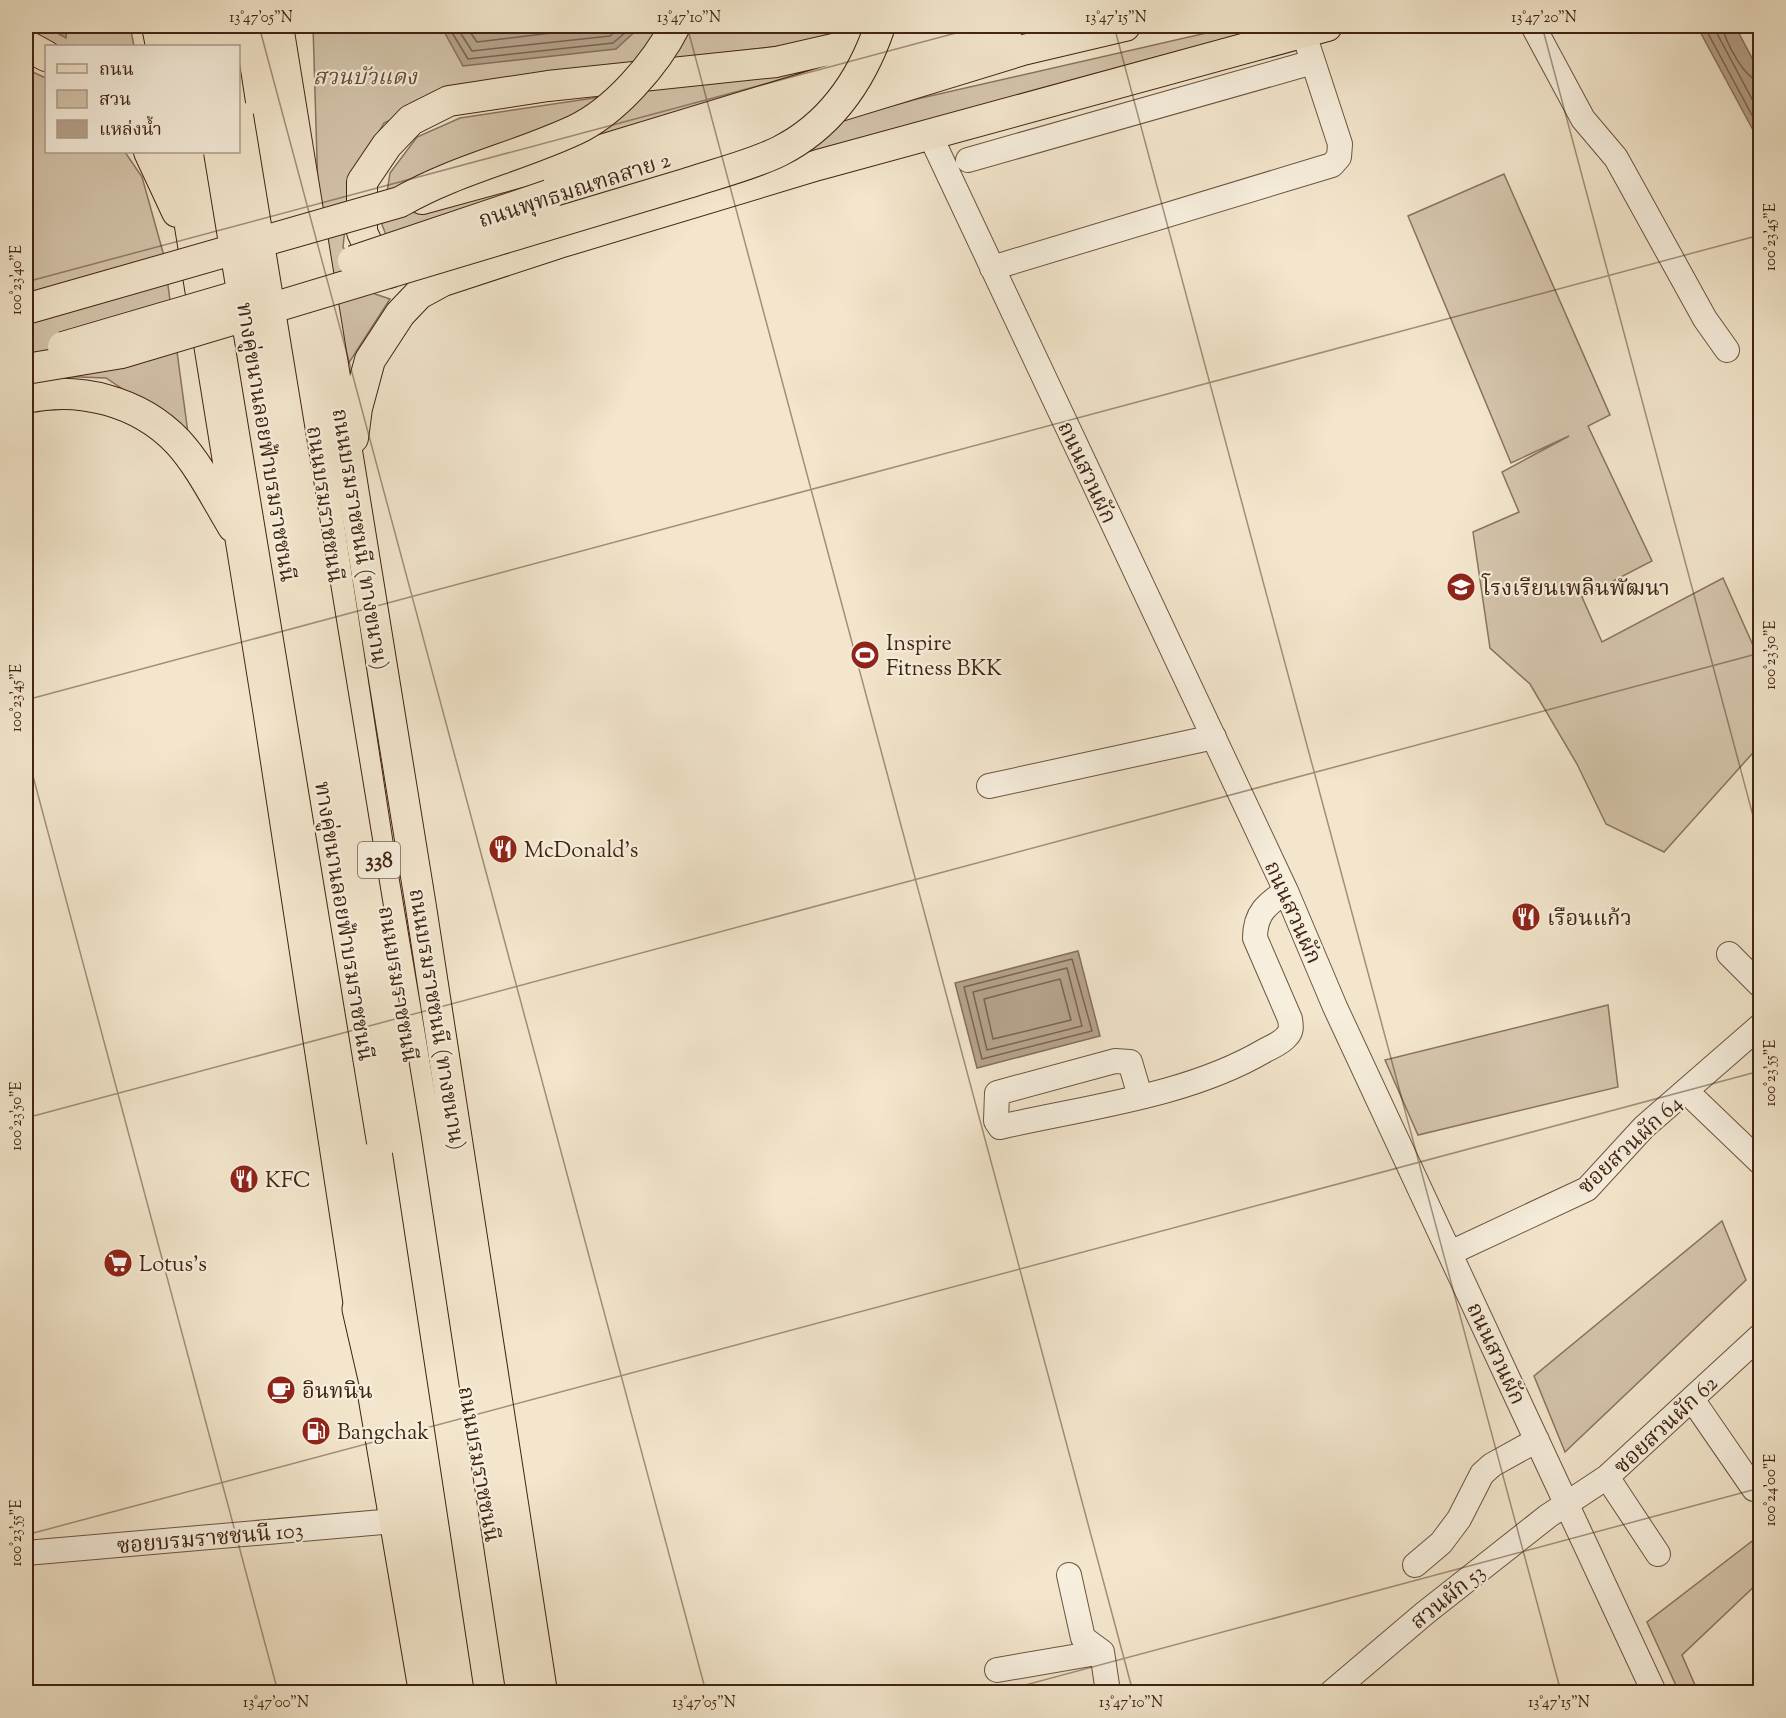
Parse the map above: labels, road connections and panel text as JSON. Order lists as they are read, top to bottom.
{
  "streets": {
    "highway": ["ถนนบรมราชชนนี", "338"],
    "main road": ["ถนนพุทธมณฑลสาย 2", "ทางคู่ขนานลอยฟ้าบรมราชชนนี", "ถนนบรมราชชนนี (ทางขนาน)"],
    "street": [
      "ถนนสวนผัก",
      "ซอยสวนผัก 64",
      "ซอยสวนผัก 62",
      "ซอยบรมราชชนนี 103",
      "สวนผัก 53"
    ]
  },
  "crossings": [
    ["ถนนสวนผัก", "ซอยสวนผัก 64"],
    ["ถนนสวนผัก", "ซอยสวนผัก 62"],
    ["ถนนสวนผัก", "สวนผัก 53"],
    ["ซอยสวนผัก 62", "สวนผัก 53"]
  ],
  "parks": ["สวนบัวแดง"],
  "places": {
    "school or university": ["โรงเรียนเพลินพัฒนา"],
    "sports": ["Inspire Fitness BKK"],
    "restaurant": ["McDonald's", "เรือนแก้ว", "KFC"],
    "supermarket": ["Lotus's"],
    "cafe": ["อินทนิน"],
    "fuel station": ["Bangchak"]
  },
  "legend": ["ถนน", "สวน", "แหล่งน้ำ"],
  "coordinates": [
    "13°47'05\"N",
    "13°47'10\"N",
    "13°47'15\"N",
    "13°47'20\"N",
    "100°23'45\"E",
    "100°23'40\"E",
    "100°23'50\"E",
    "100°23'55\"E",
    "100°24'00\"E",
    "13°47'00\"N"
  ]
}
